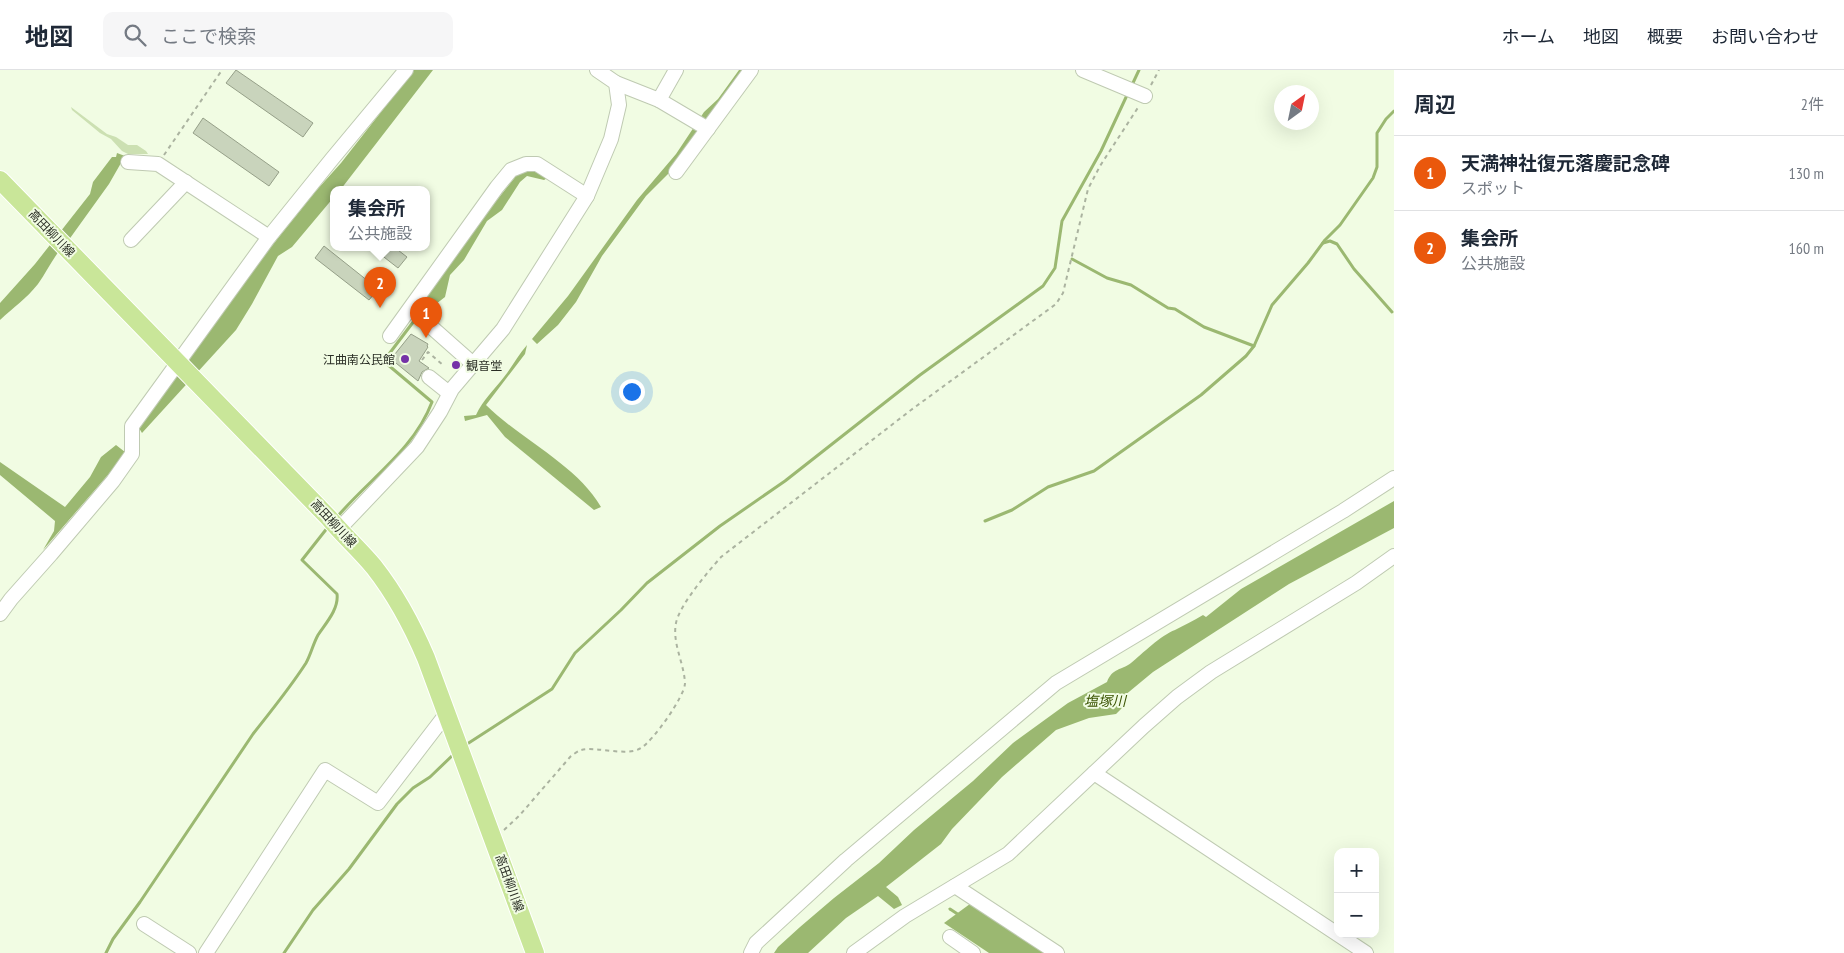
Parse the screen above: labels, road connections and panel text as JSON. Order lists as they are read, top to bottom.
{
  "streets": {
    "main road": ["高田柳川線"]
  },
  "water": ["塩塚川"],
  "places": ["江曲南公民館", "観音堂"],
  "north": "top right",
  "page": {
    "header": "地図",
    "search": "ここで検索",
    "nav": [
      "ホーム",
      "地図",
      "概要",
      "お問い合わせ"
    ],
    "heading": ["周辺", "2件"],
    "list": [
      {
        "mark": "1",
        "name": "天満神社復元落慶記念碑",
        "note": "スポット",
        "value": "130 m"
      },
      {
        "mark": "2",
        "name": "集会所",
        "note": "公共施設",
        "value": "160 m"
      }
    ],
    "popup": ["集会所", "公共施設"],
    "pins": ["2", "1"],
    "map_buttons": ["+", "−"]
  }
}
